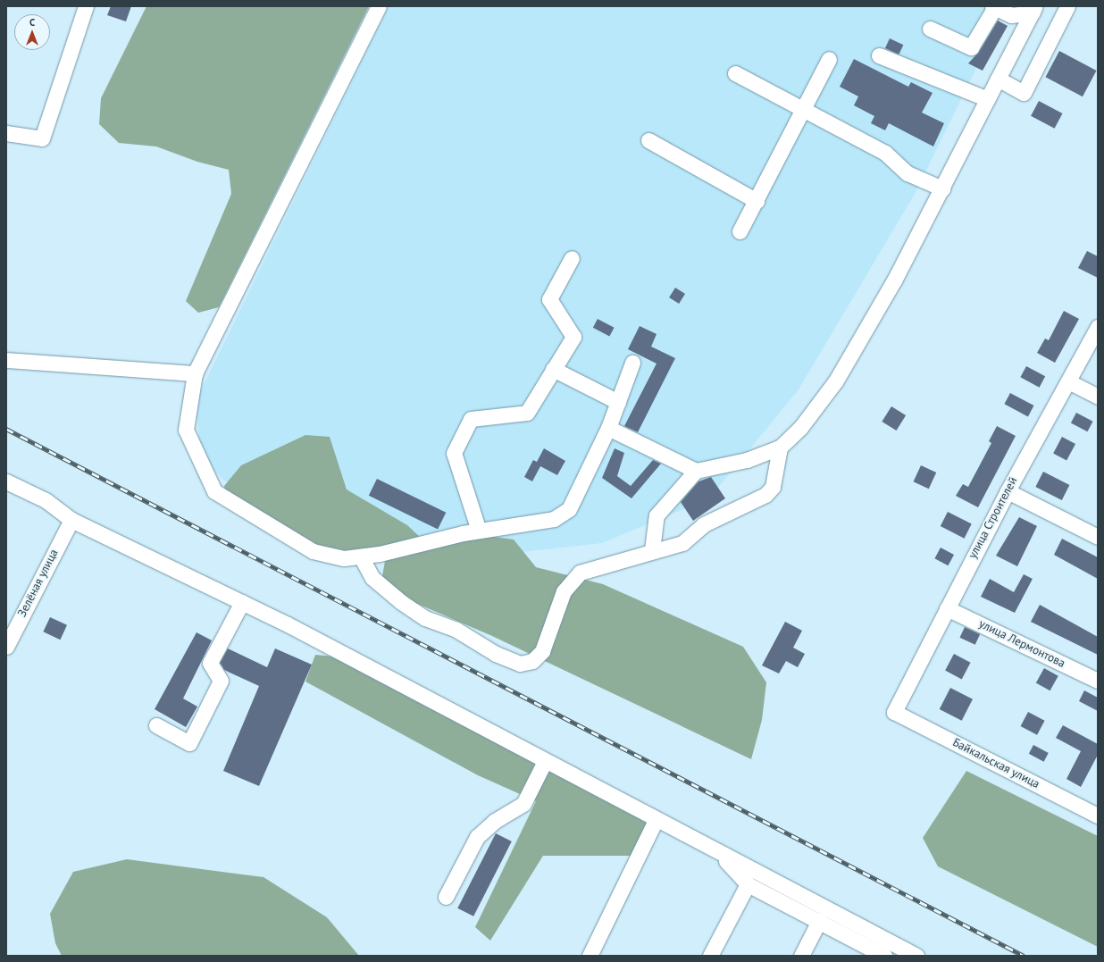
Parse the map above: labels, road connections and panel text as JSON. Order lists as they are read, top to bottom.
{
  "streets": {
    "street": [
      "улица Строителей",
      "Зелёная улица",
      "улица Лермонтова",
      "Байкальская улица"
    ]
  },
  "crossings": [
    ["улица Строителей", "улица Лермонтова"],
    ["улица Строителей", "Байкальская улица"]
  ],
  "north": "top"
}
